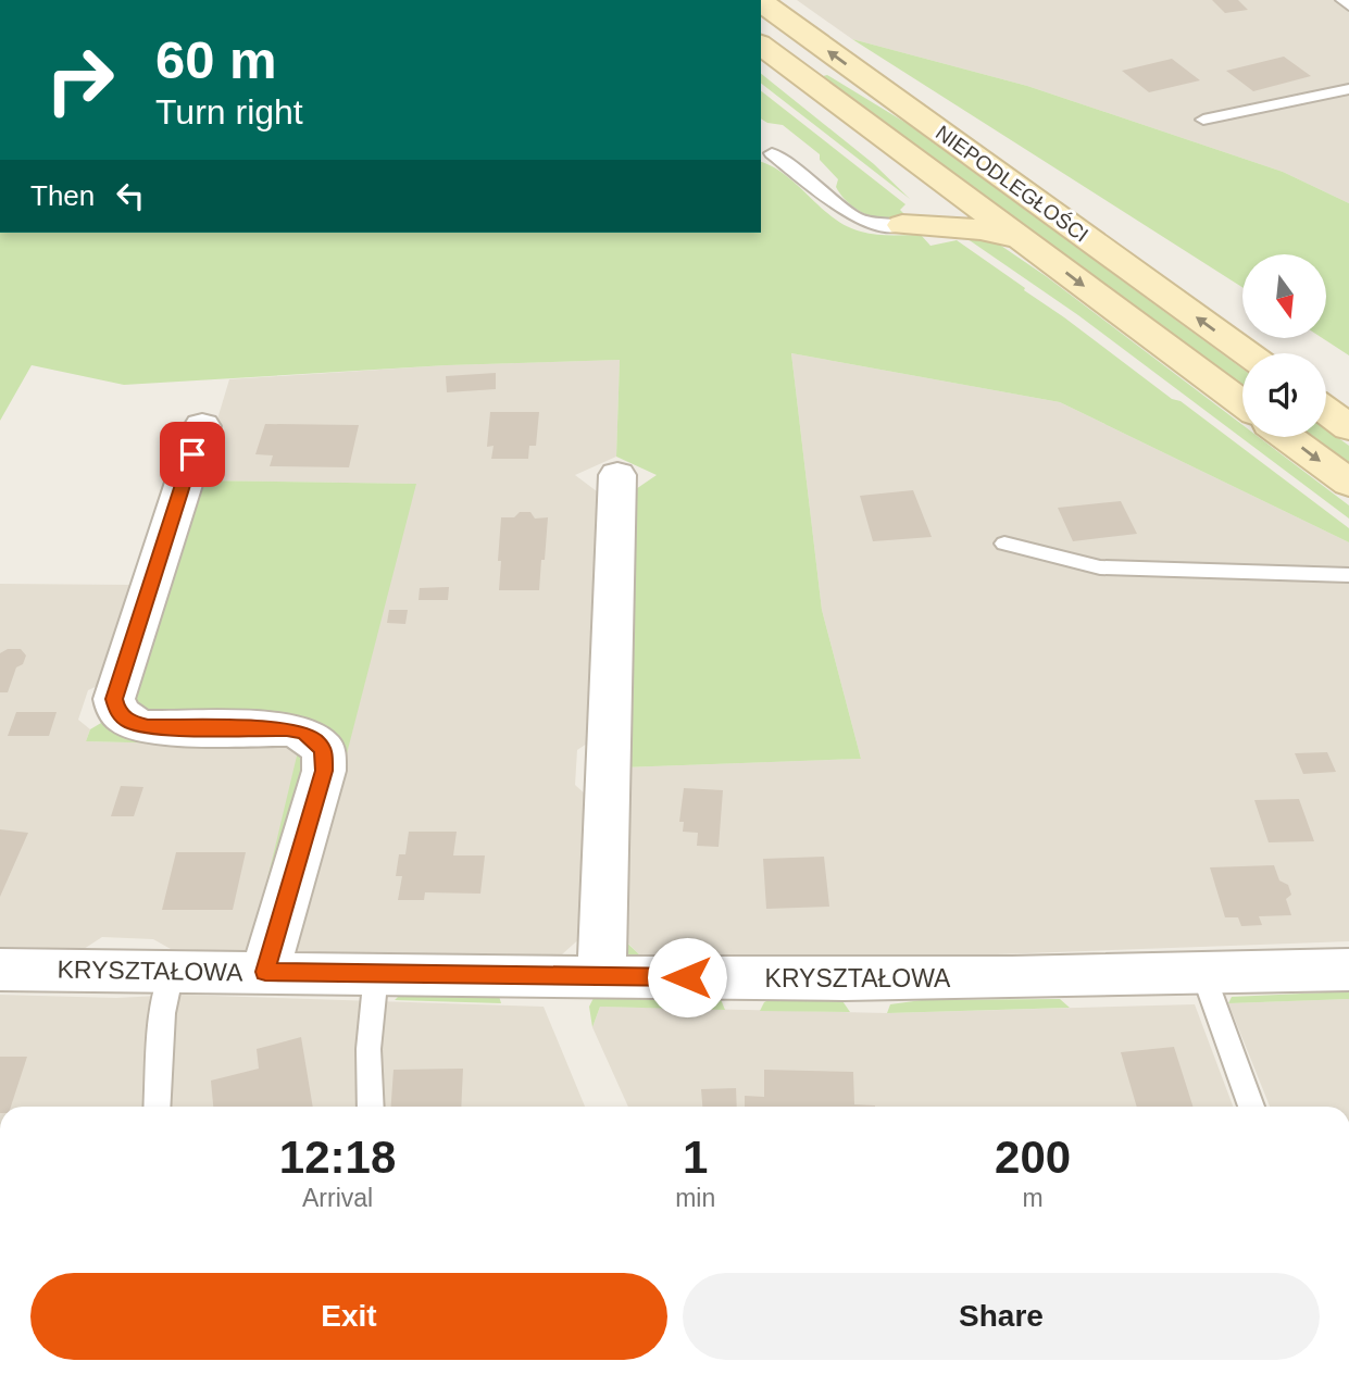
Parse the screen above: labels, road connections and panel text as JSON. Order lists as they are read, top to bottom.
{
  "streets": {
    "main road": ["NIEPODLEGŁOŚCI"],
    "street": ["KRYSZTAŁOWA"]
  },
  "north": "bottom",
  "page": {
    "turn": ["60 m", "Turn right"],
    "then": "Then",
    "eta": [
      "12:18",
      "Arrival",
      "1",
      "min",
      "200",
      "m"
    ],
    "buttons": ["Exit", "Share"]
  }
}
